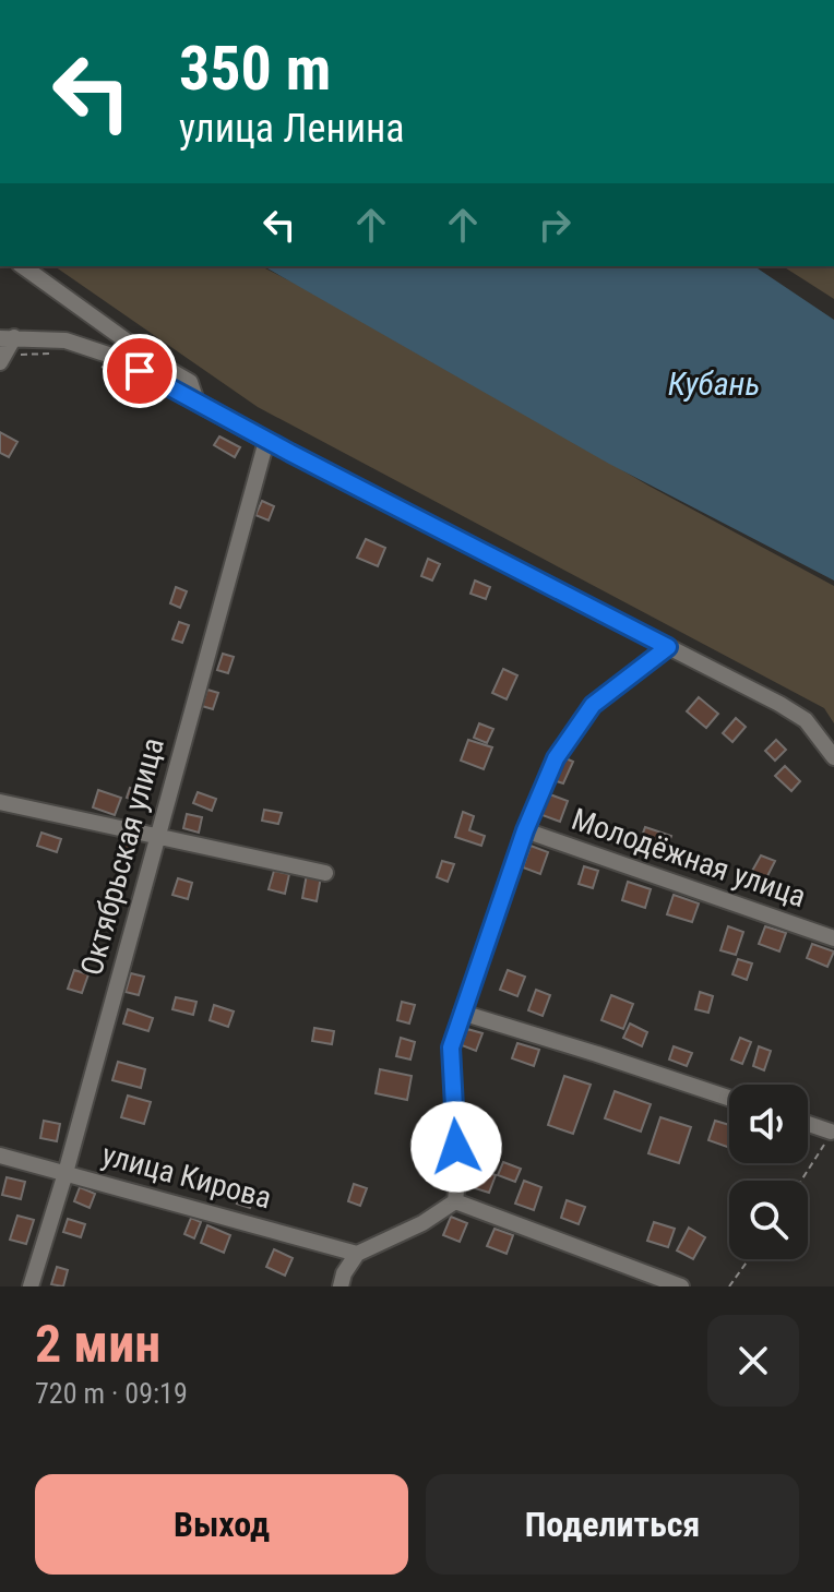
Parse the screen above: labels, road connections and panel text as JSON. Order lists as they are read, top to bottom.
{
  "streets": {
    "street": ["Октябрьская улица", "Молодёжная улица", "улица Кирова"]
  },
  "crossings": [
    ["Октябрьская улица", "улица Кирова"]
  ],
  "water": ["Кубань"],
  "page": {
    "turn": ["350 m", "улица Ленина"],
    "heading": ["2 мин", "720 m · 09:19"],
    "buttons": ["Выход", "Поделиться"]
  }
}
